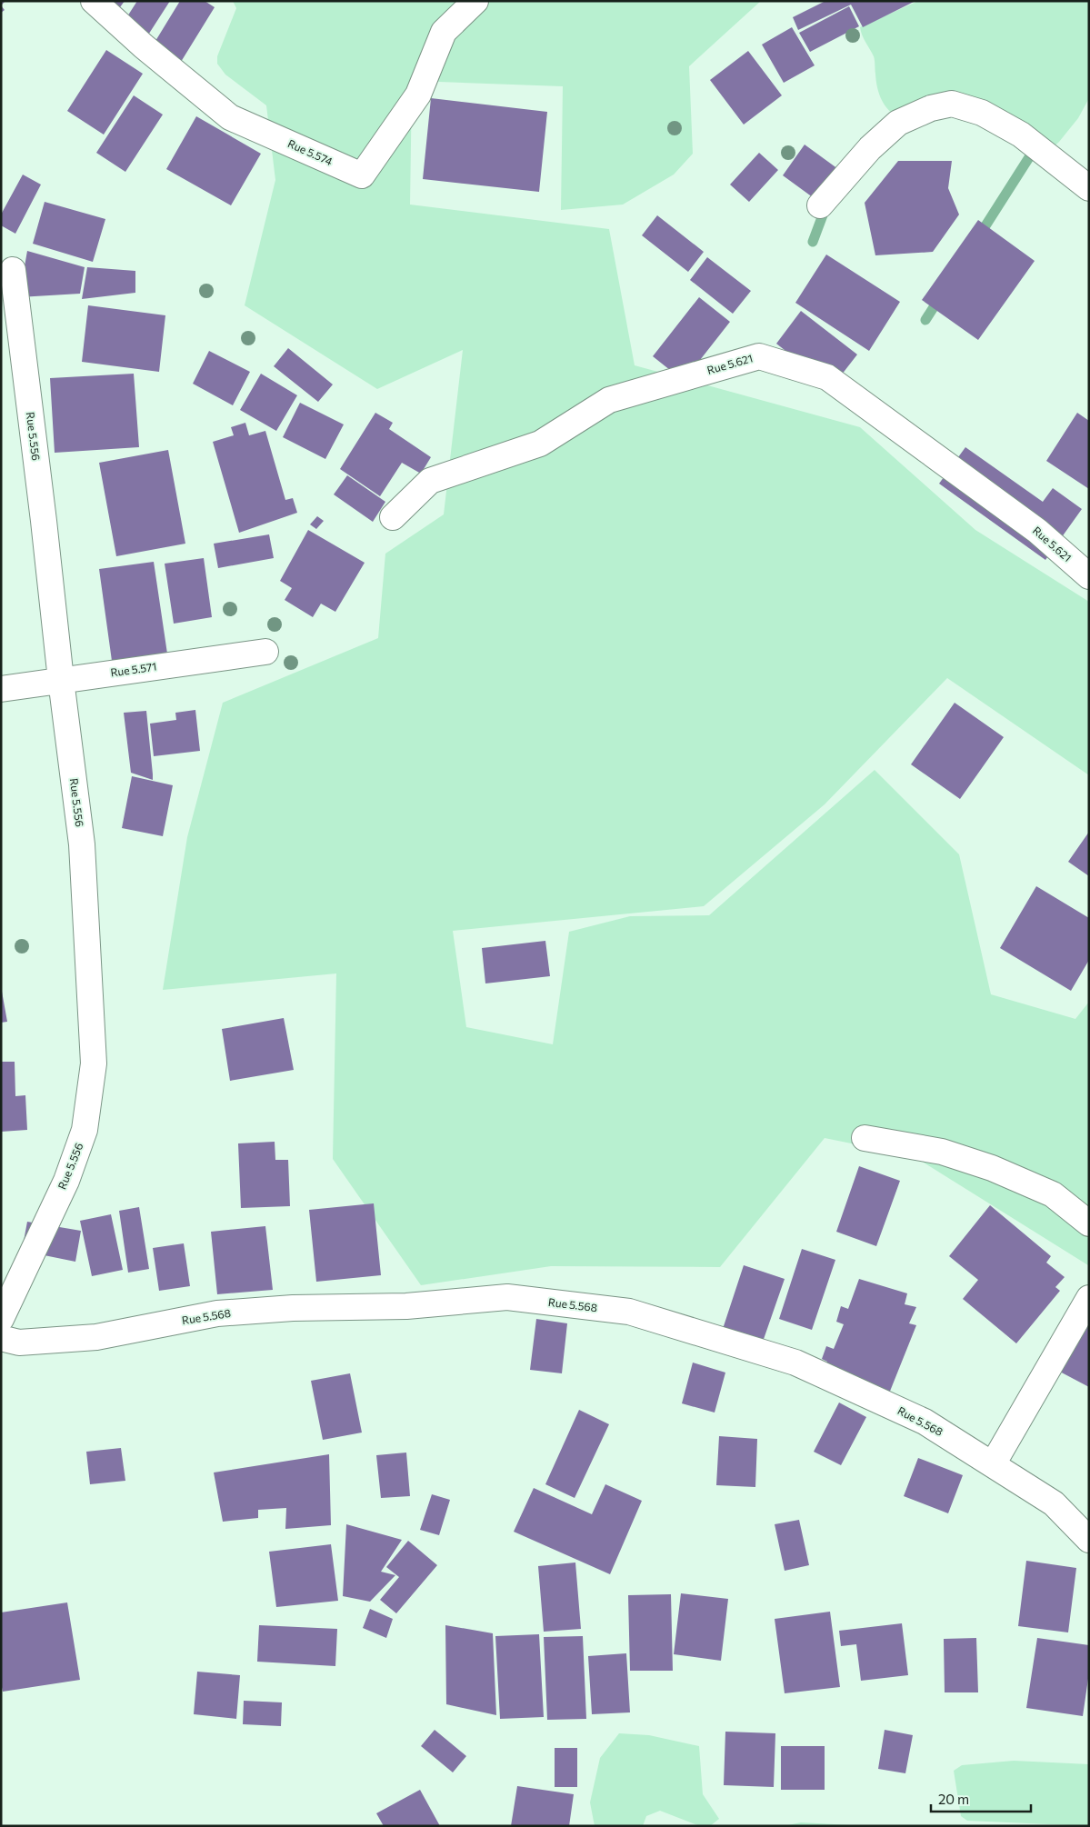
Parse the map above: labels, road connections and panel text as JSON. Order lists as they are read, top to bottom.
{
  "streets": {
    "street": [
      "Rue 5.574",
      "Rue 5.621",
      "Rue 5.556",
      "Rue 5.571",
      "Rue 5.568"
    ]
  },
  "crossings": [
    ["Rue 5.556", "Rue 5.571"]
  ],
  "scale_bar": "20 m"
}
